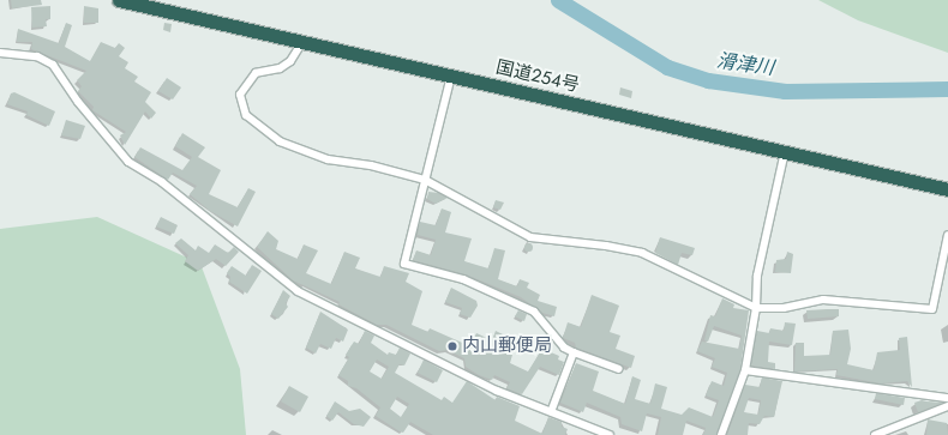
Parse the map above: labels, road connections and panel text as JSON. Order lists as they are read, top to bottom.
{
  "streets": {
    "highway": ["国道254号"]
  },
  "water": ["滑津川"],
  "places": ["内山郵便局"]
}
